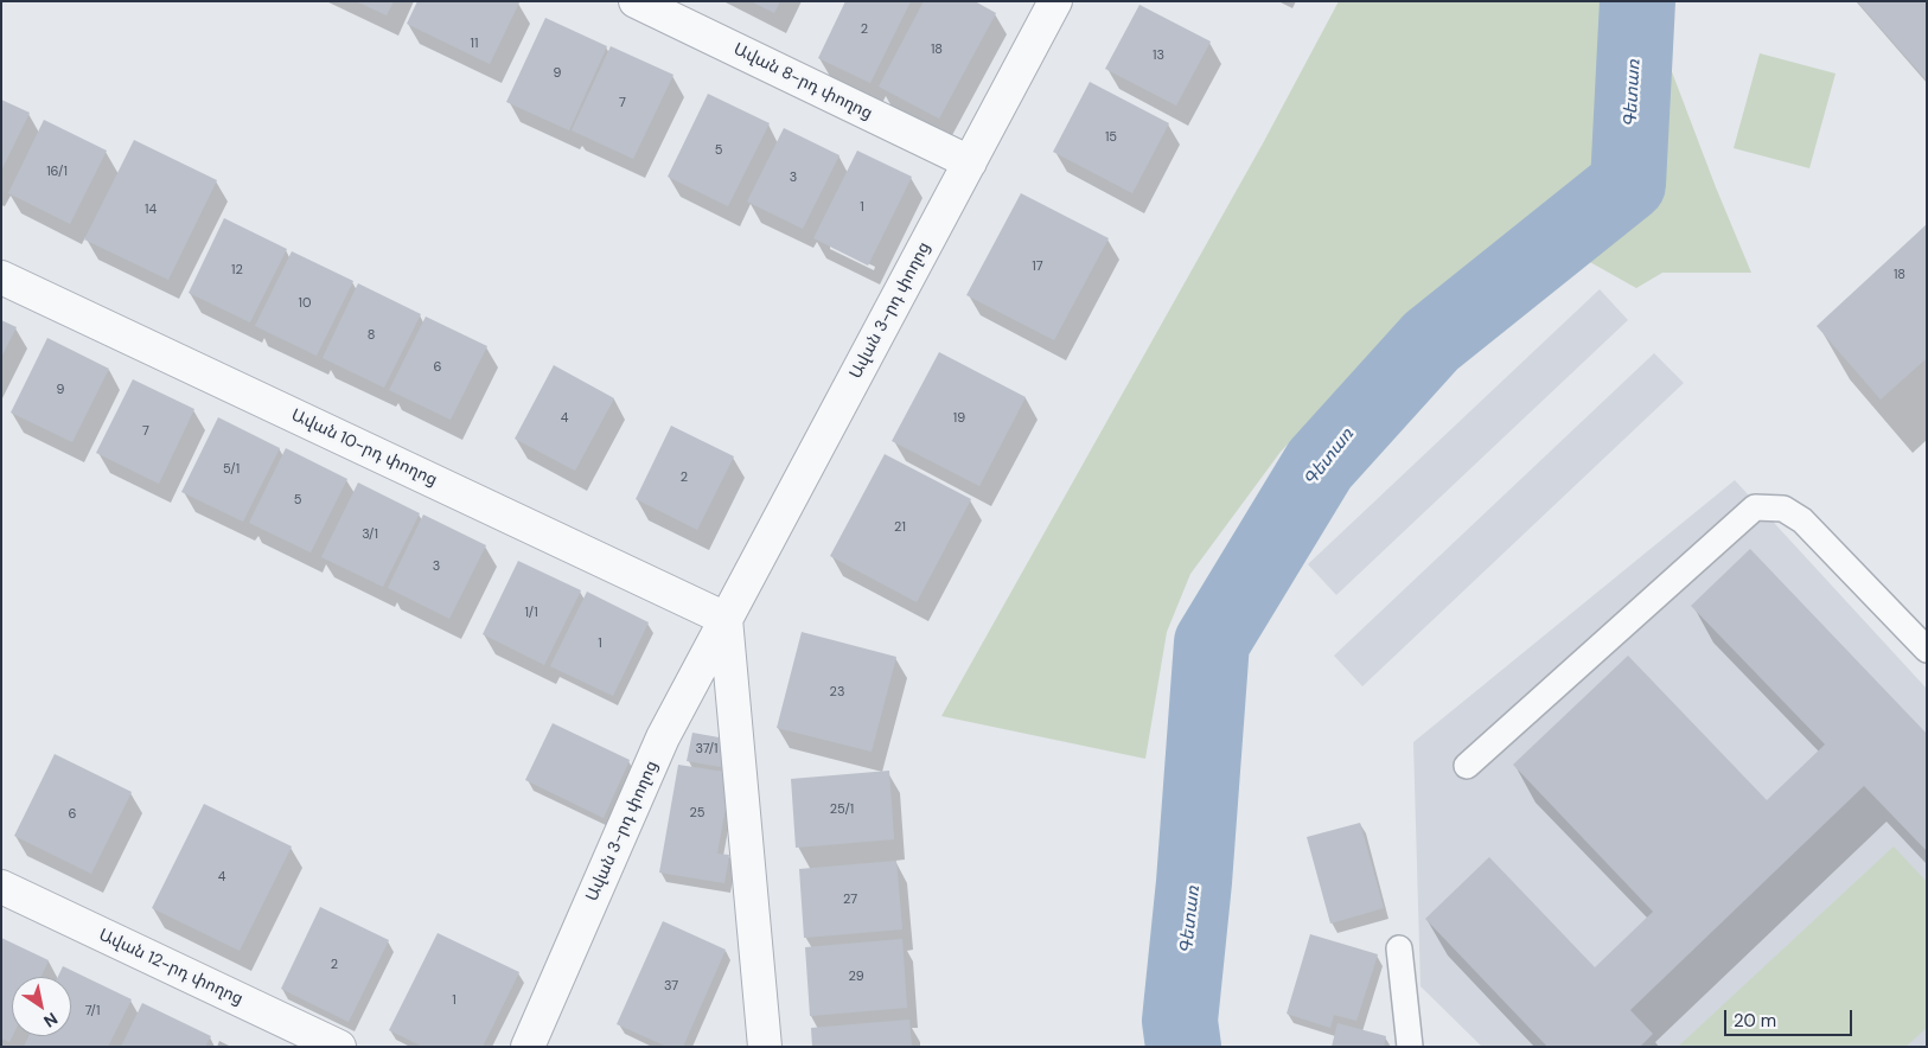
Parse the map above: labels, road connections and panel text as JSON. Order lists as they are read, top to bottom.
{
  "streets": {
    "street": [
      "Ավան 8-րդ փողոց",
      "Ավան 3-րդ փողոց",
      "Ավան 10-րդ փողոց",
      "Ավան 12-րդ փողոց"
    ]
  },
  "crossings": [
    ["Ավան 8-րդ փողոց", "Ավան 3-րդ փողոց"],
    ["Ավան 3-րդ փողոց", "Ավան 10-րդ փողոց"]
  ],
  "water": ["Գետառ"],
  "house_numbers": [
    "2",
    "11",
    "18",
    "13",
    "9",
    "7",
    "15",
    "5",
    "16/1",
    "3",
    "1",
    "14",
    "17",
    "12",
    "18",
    "10",
    "8",
    "6",
    "9",
    "4",
    "19",
    "7",
    "5/1",
    "2",
    "5",
    "21",
    "3/1",
    "3",
    "1/1",
    "1",
    "23",
    "37/1",
    "25/1",
    "25",
    "6",
    "4",
    "27",
    "2",
    "29",
    "37",
    "1",
    "7/1"
  ],
  "scale_bar": "20 m",
  "north": "bottom right"
}
